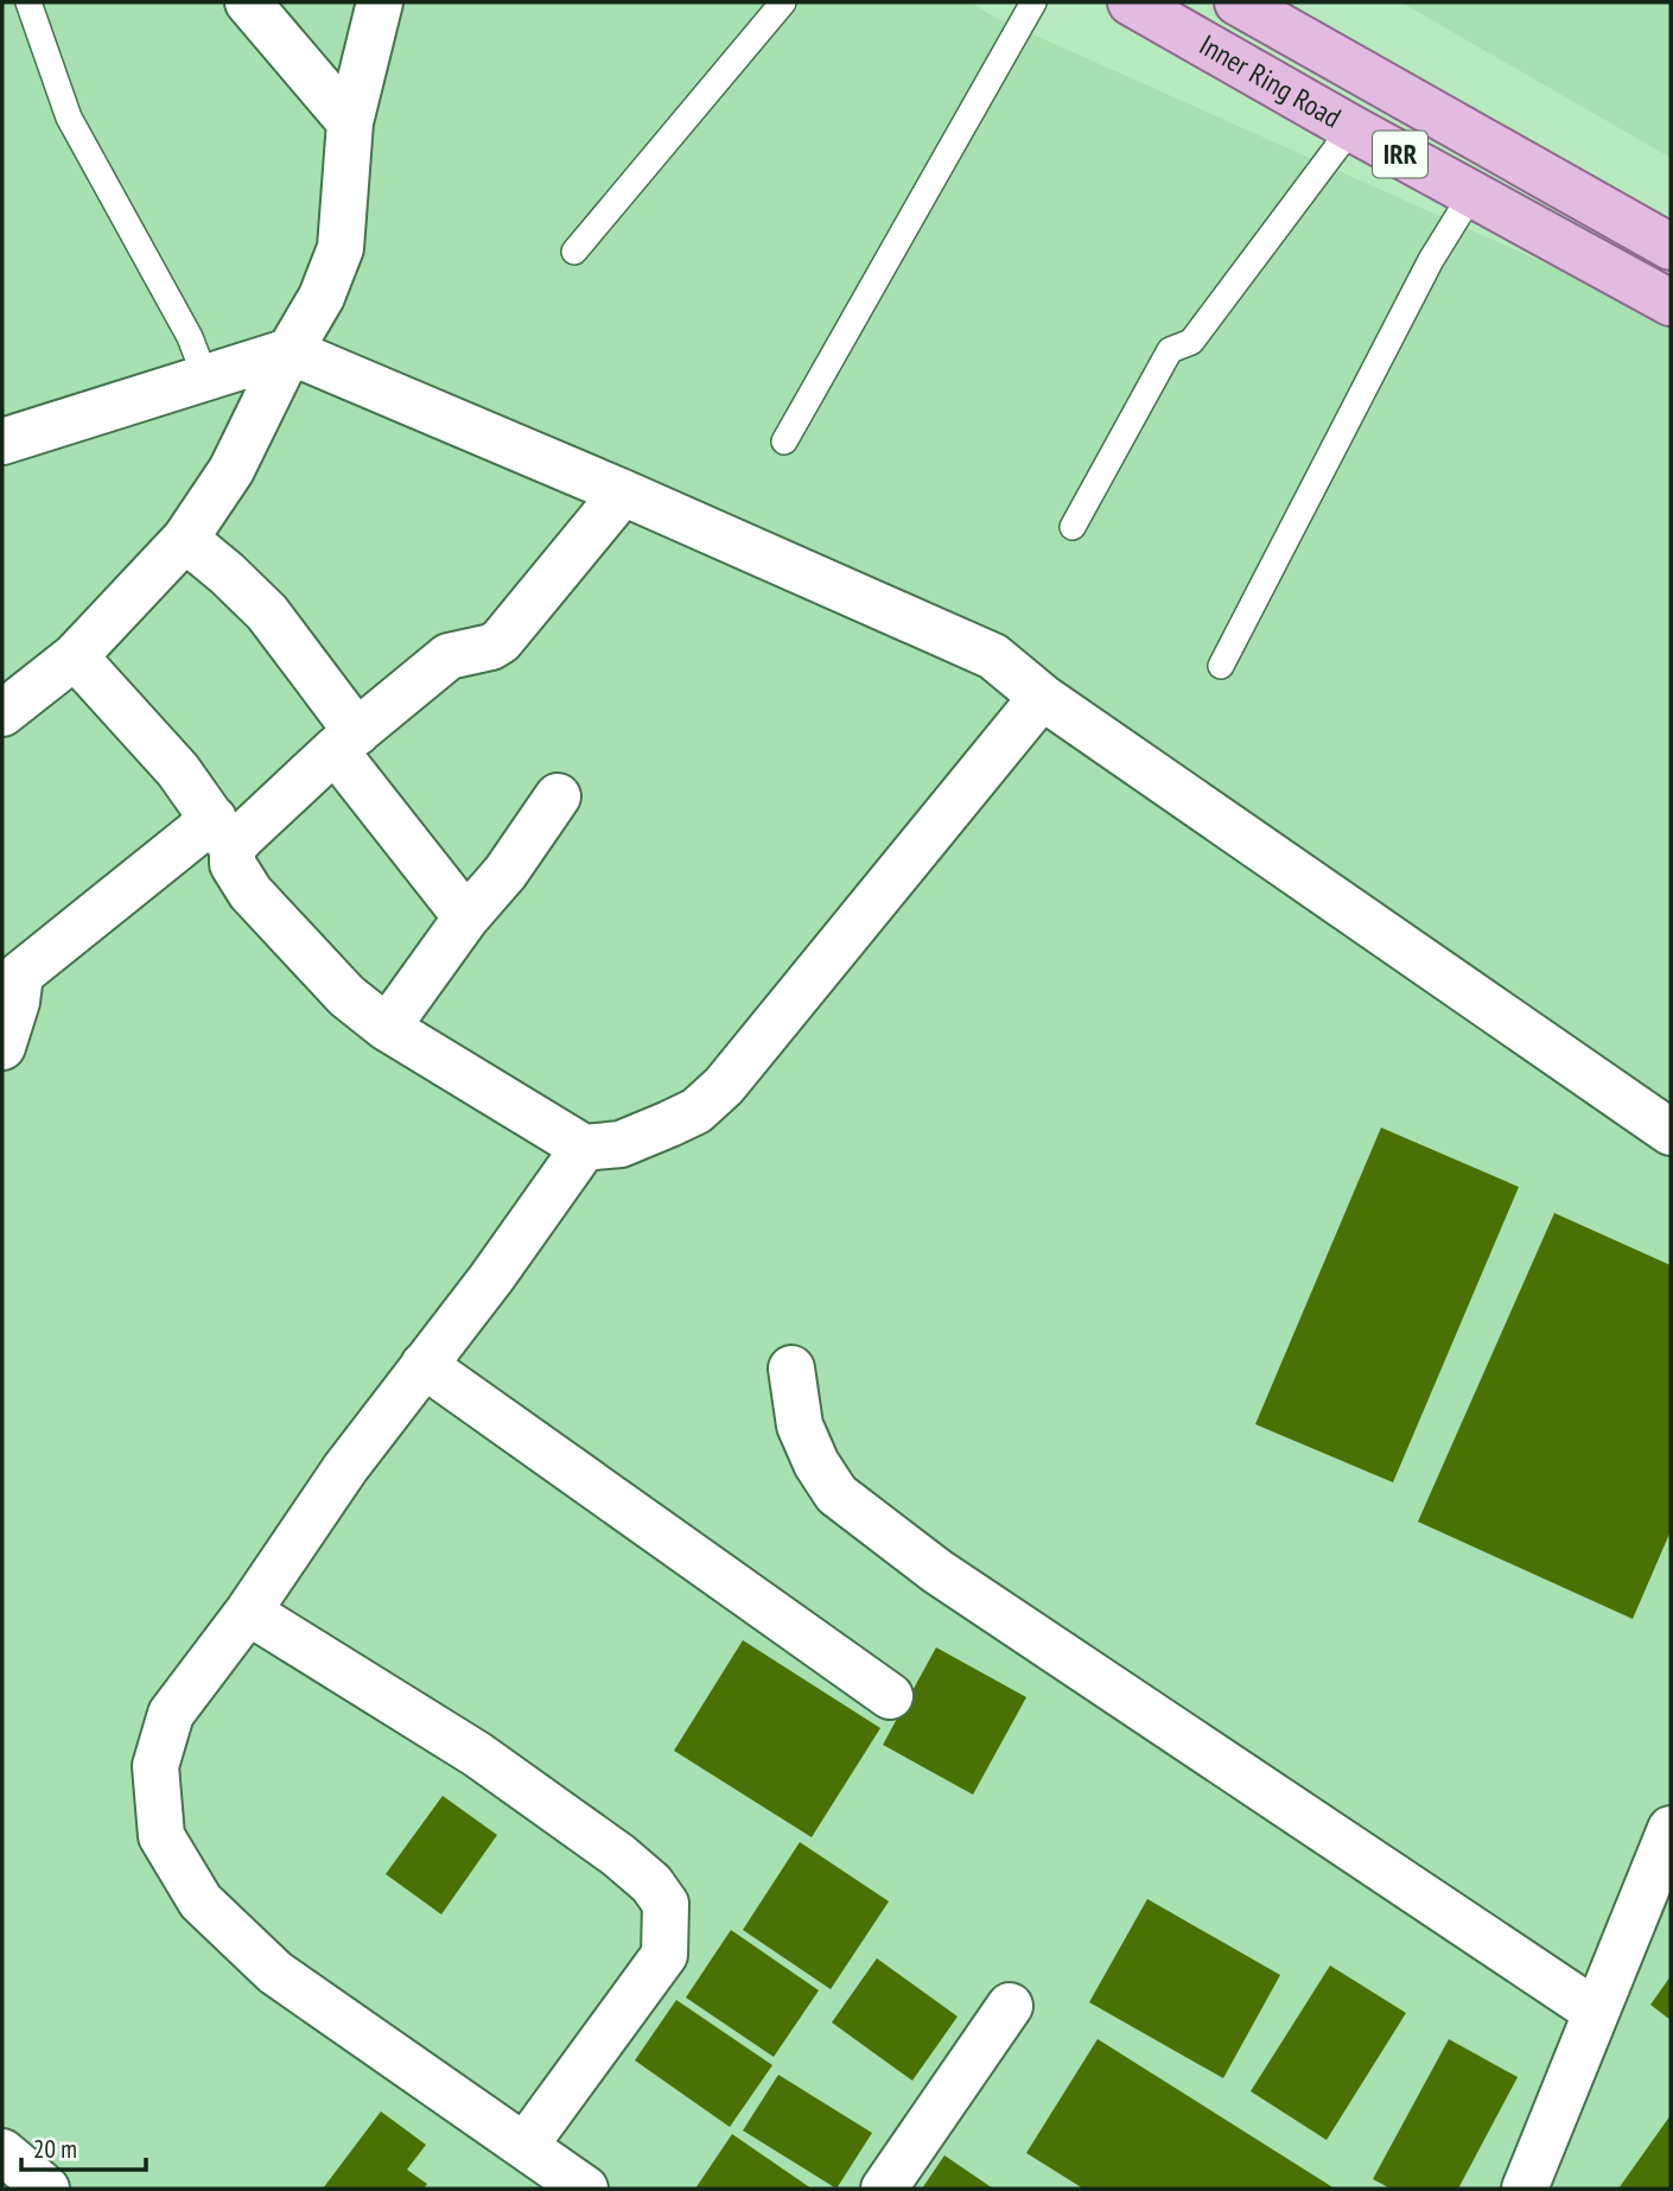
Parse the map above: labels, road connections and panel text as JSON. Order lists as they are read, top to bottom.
{
  "streets": {
    "main road": ["Inner Ring Road", "IRR"]
  },
  "scale_bar": "20 m"
}
